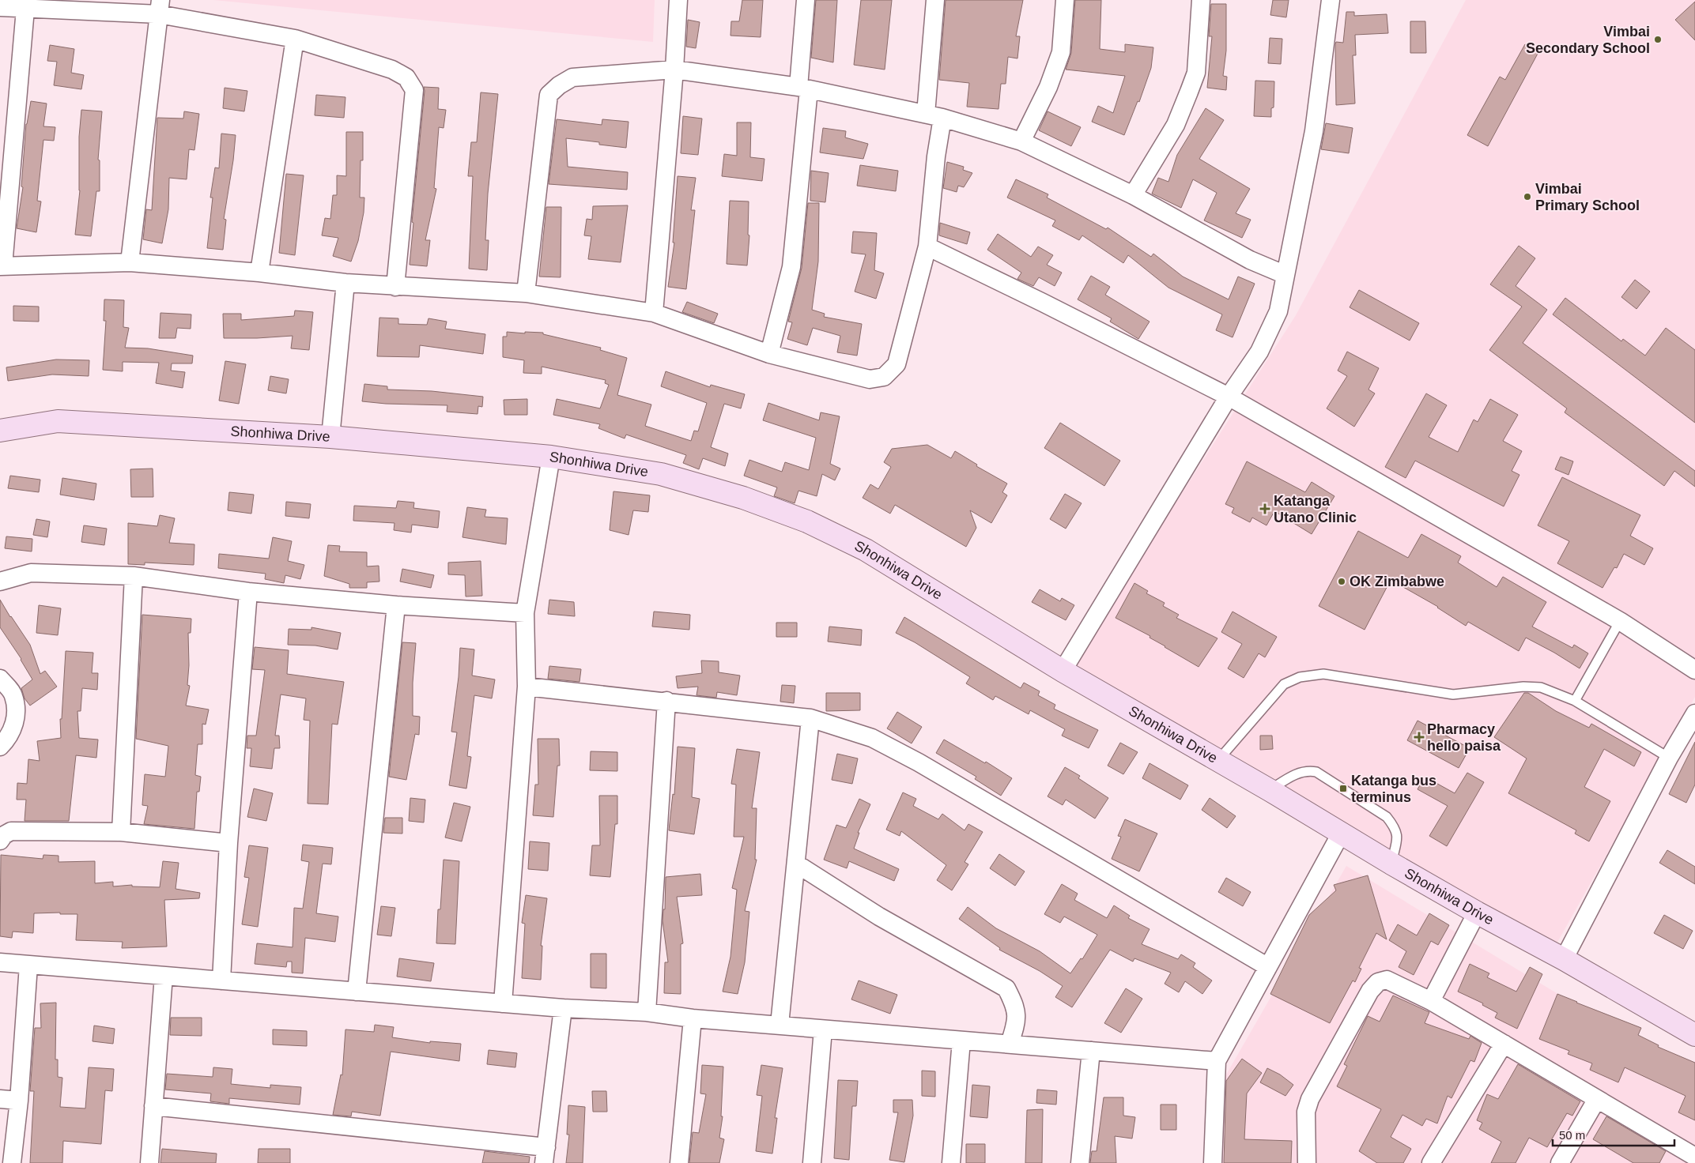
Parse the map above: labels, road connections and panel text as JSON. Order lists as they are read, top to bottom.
{
  "streets": {
    "street": ["Shonhiwa Drive"]
  },
  "places": {
    "other": ["Vimbai Secondary School", "Vimbai Primary School", "OK Zimbabwe"],
    "health": ["Katanga Utano Clinic", "Pharmacy hello paisa"],
    "transit": ["Katanga bus terminus"]
  },
  "scale_bar": "50 m"
}
